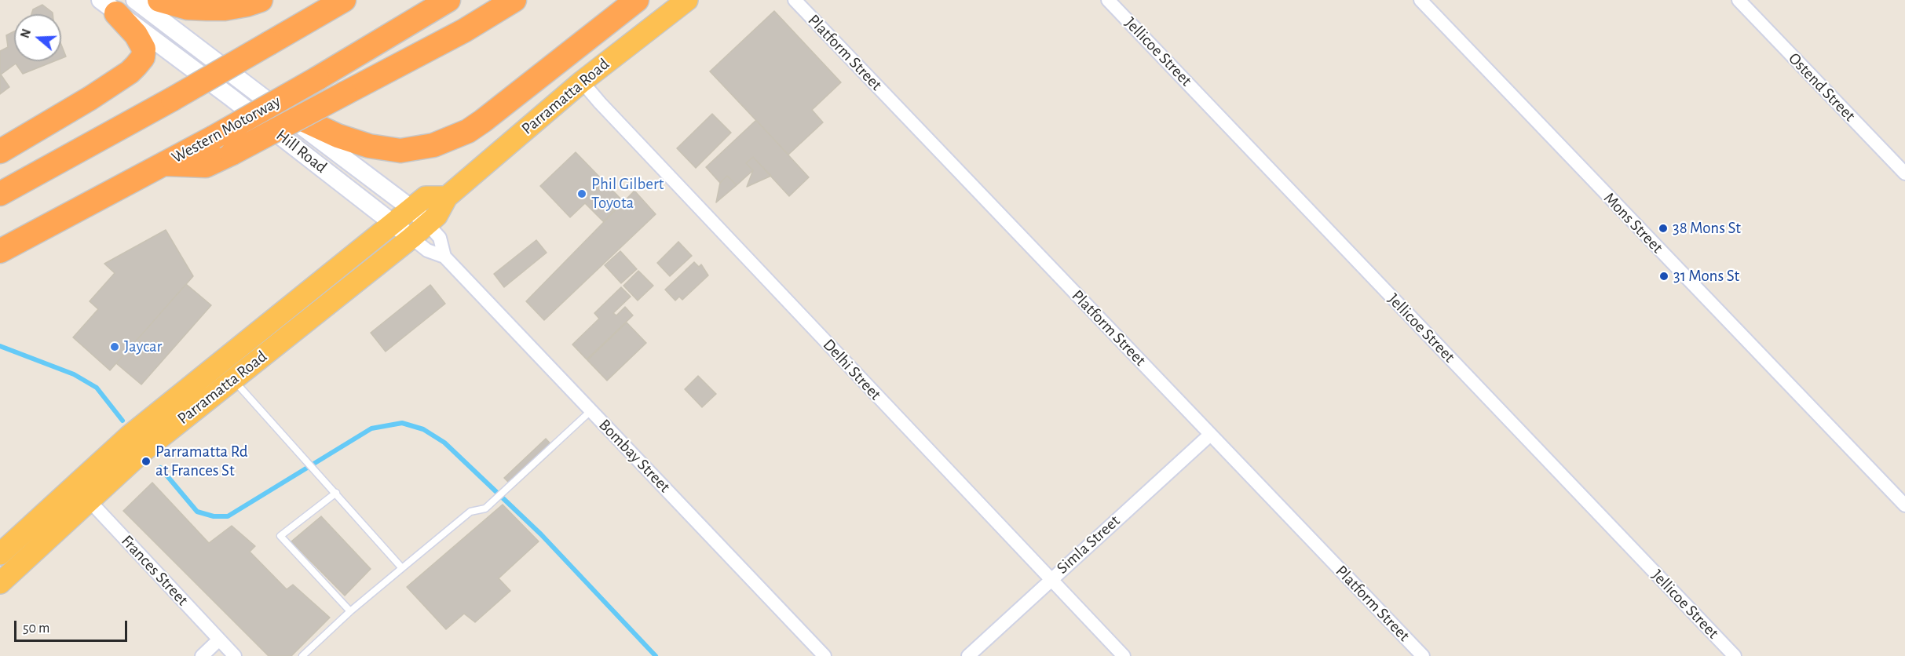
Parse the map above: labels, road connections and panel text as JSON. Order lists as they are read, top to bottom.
{
  "streets": {
    "highway": ["Parramatta Road", "Western Motorway"],
    "main road": ["Hill Road"],
    "street": [
      "Jellicoe Street",
      "Platform Street",
      "Ostend Street",
      "Mons Street",
      "Delhi Street",
      "Bombay Street",
      "Simla Street",
      "Frances Street"
    ]
  },
  "crossings": [
    ["Platform Street", "Simla Street"],
    ["Parramatta Road", "Hill Road"],
    ["Parramatta Road", "Delhi Street"],
    ["Parramatta Road", "Bombay Street"],
    ["Parramatta Road", "Frances Street"],
    ["Hill Road", "Bombay Street"],
    ["Delhi Street", "Simla Street"]
  ],
  "places": [
    "Phil Gilbert Toyota",
    "38 Mons St",
    "31 Mons St",
    "Jaycar",
    "Parramatta Rd at Frances St"
  ],
  "scale_bar": "50 m",
  "north": "left"
}
